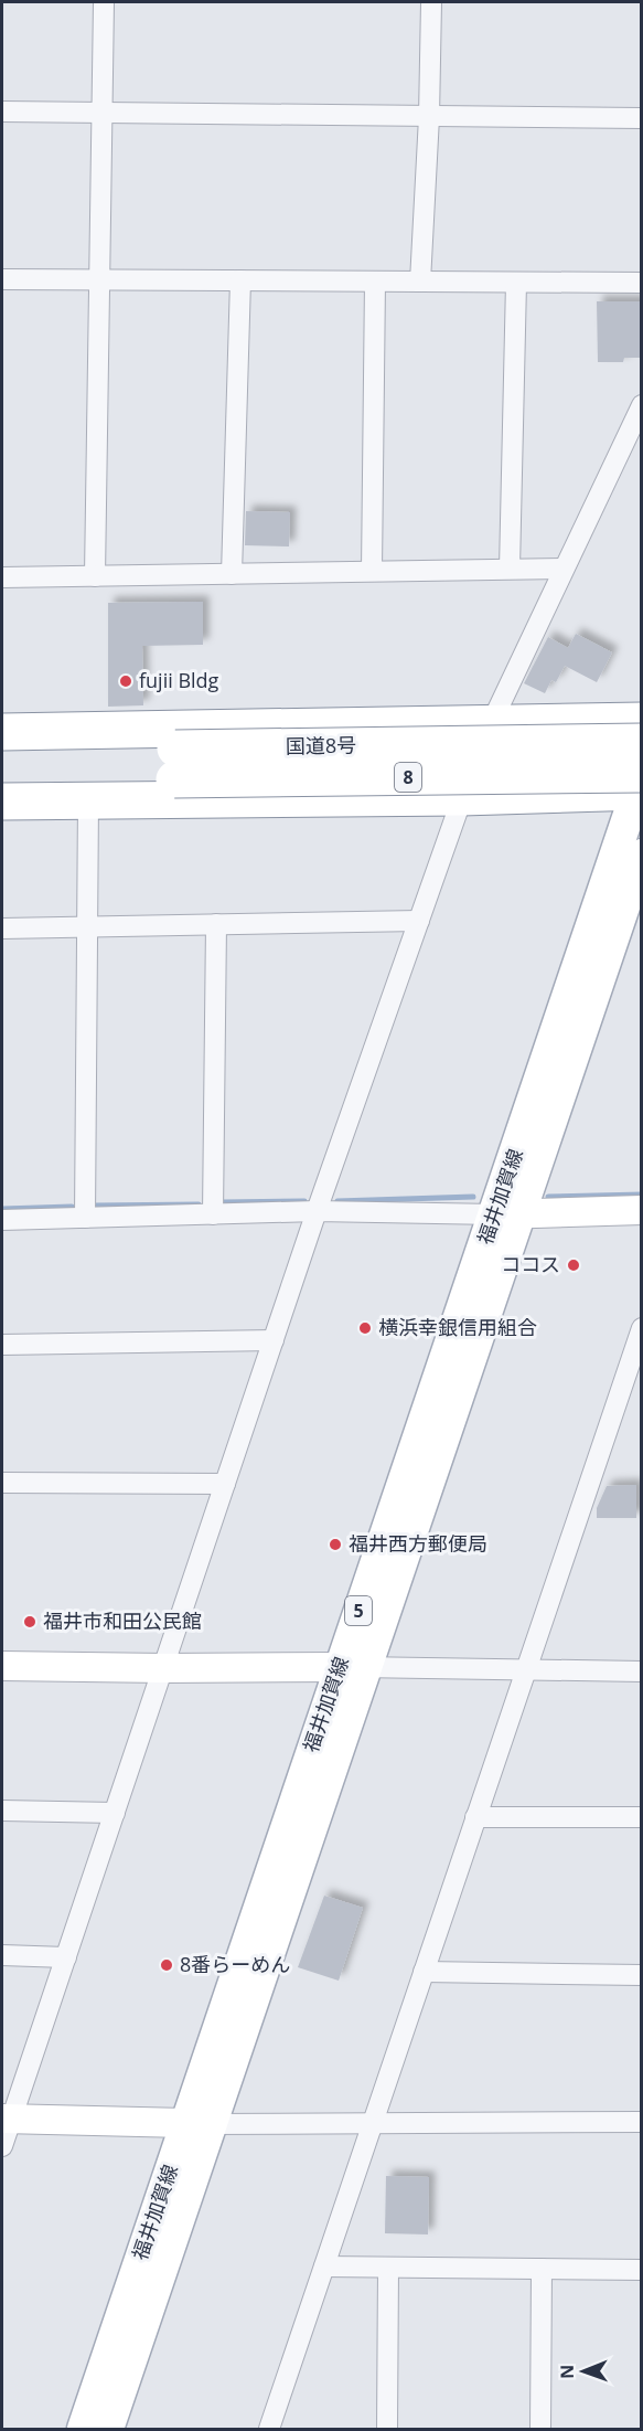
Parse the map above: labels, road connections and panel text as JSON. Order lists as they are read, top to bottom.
{
  "streets": {
    "highway": ["国道8号", "8"],
    "main road": ["福井加賀線", "5"]
  },
  "crossings": [
    ["国道8号", "福井加賀線"]
  ],
  "places": [
    "fujii Bldg",
    "ココス",
    "横浜幸銀信用組合",
    "福井西方郵便局",
    "福井市和田公民館",
    "8番らーめん"
  ],
  "north": "left"
}
